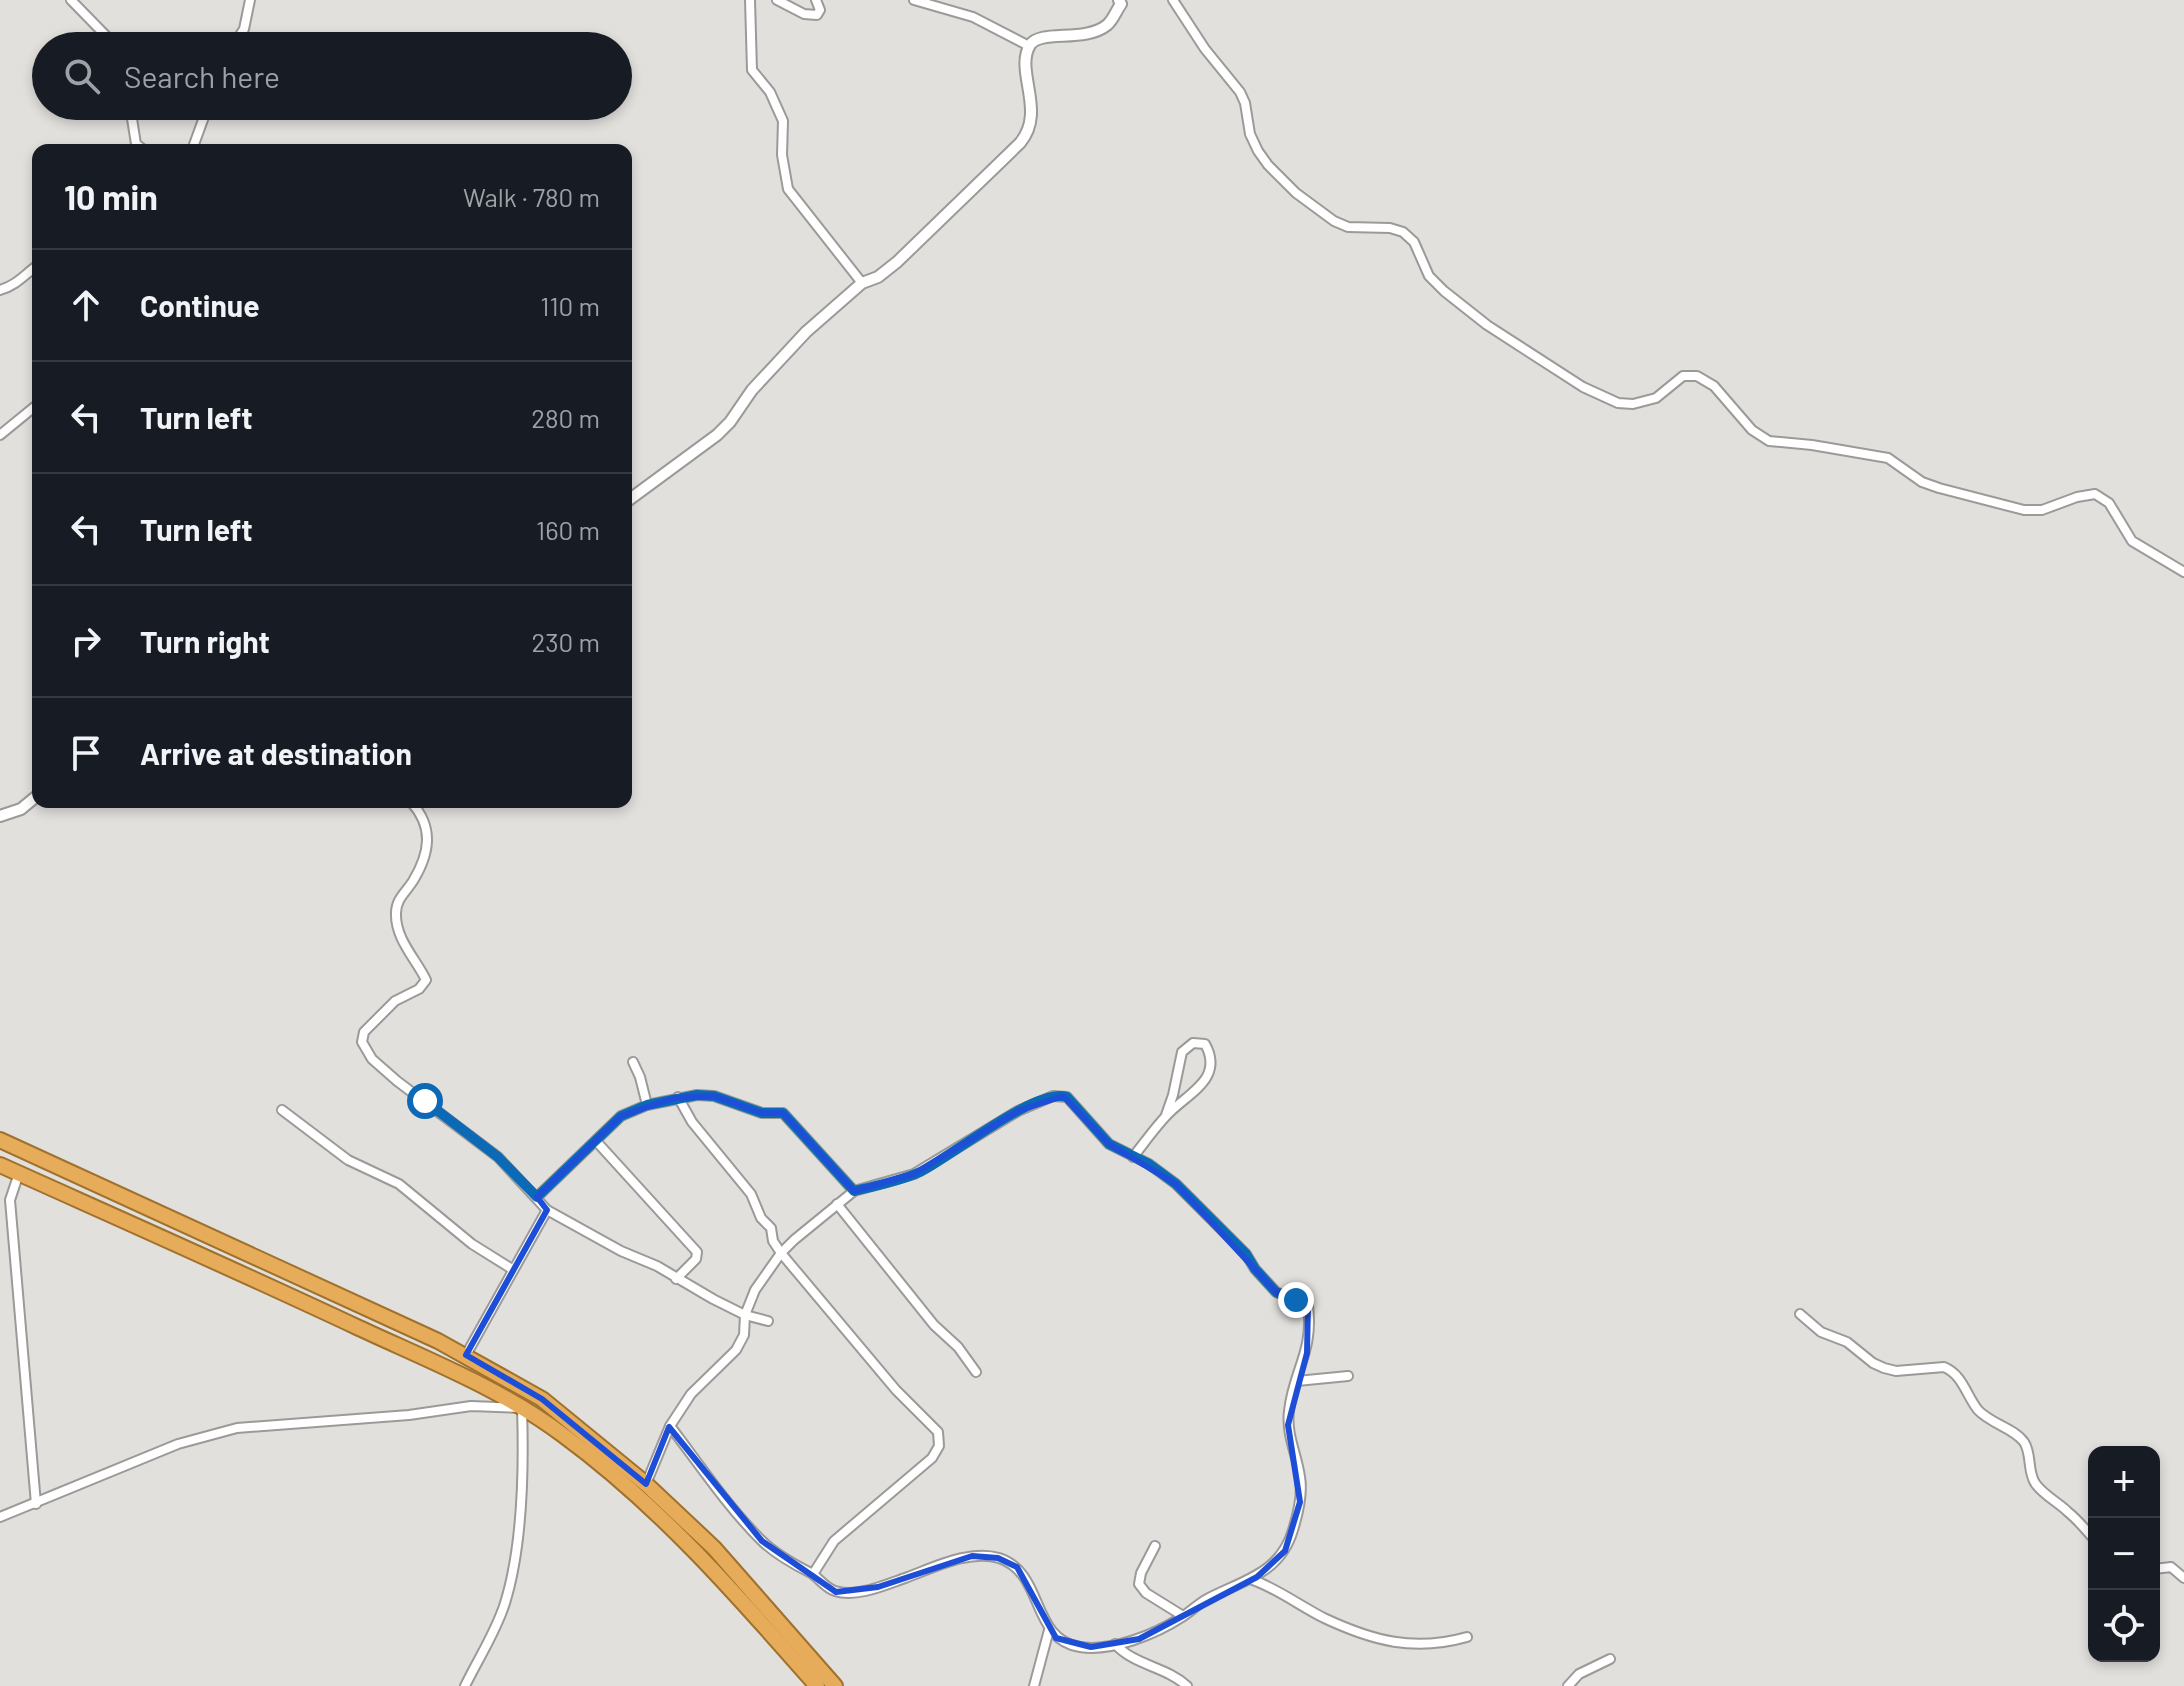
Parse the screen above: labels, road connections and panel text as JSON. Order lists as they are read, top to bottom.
{
  "page": {
    "search": "Search here",
    "heading": ["10 min", "Walk · 780 m"],
    "list": [
      ["Continue", "110 m"],
      ["Turn left", "280 m"],
      ["Turn left", "160 m"],
      ["Turn right", "230 m"],
      "Arrive at destination"
    ],
    "map_buttons": ["+", "−"]
  }
}
